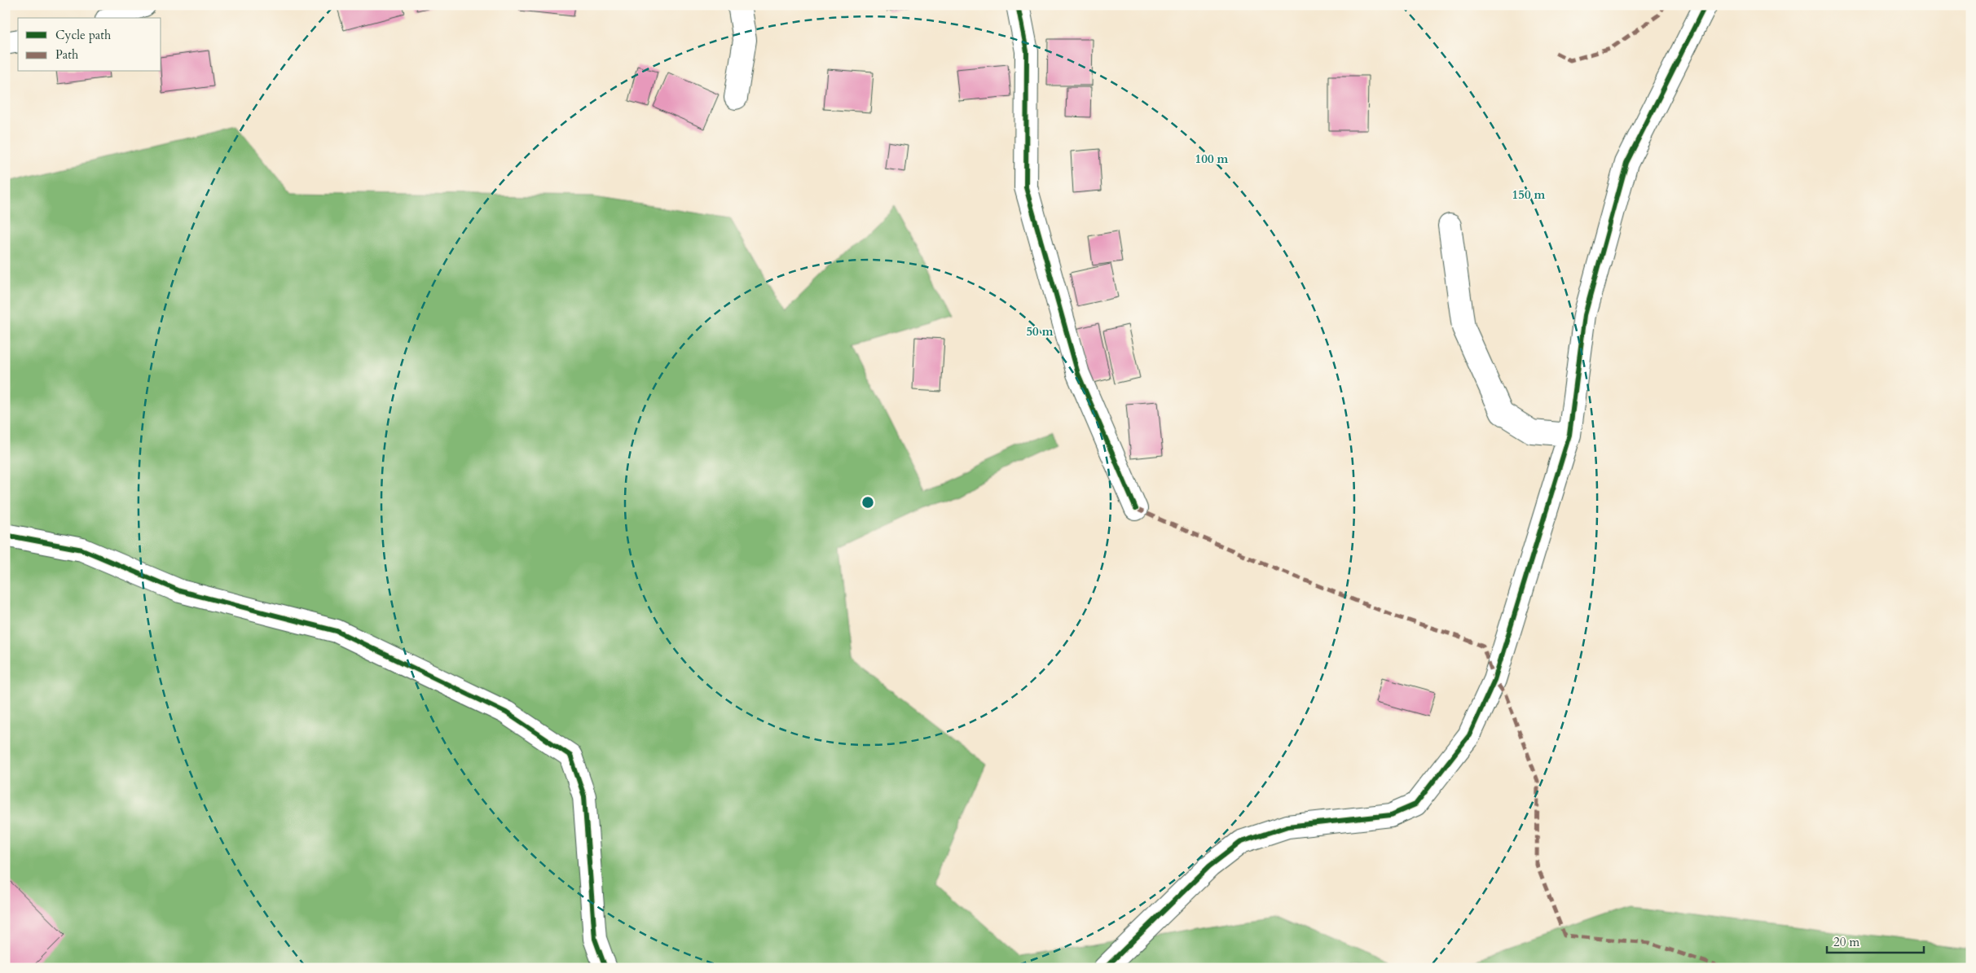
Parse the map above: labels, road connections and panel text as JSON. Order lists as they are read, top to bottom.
{
  "legend": ["Cycle path", "Path"],
  "scale_bar": "20 m",
  "rings": ["100 m", "150 m", "50 m"]
}
